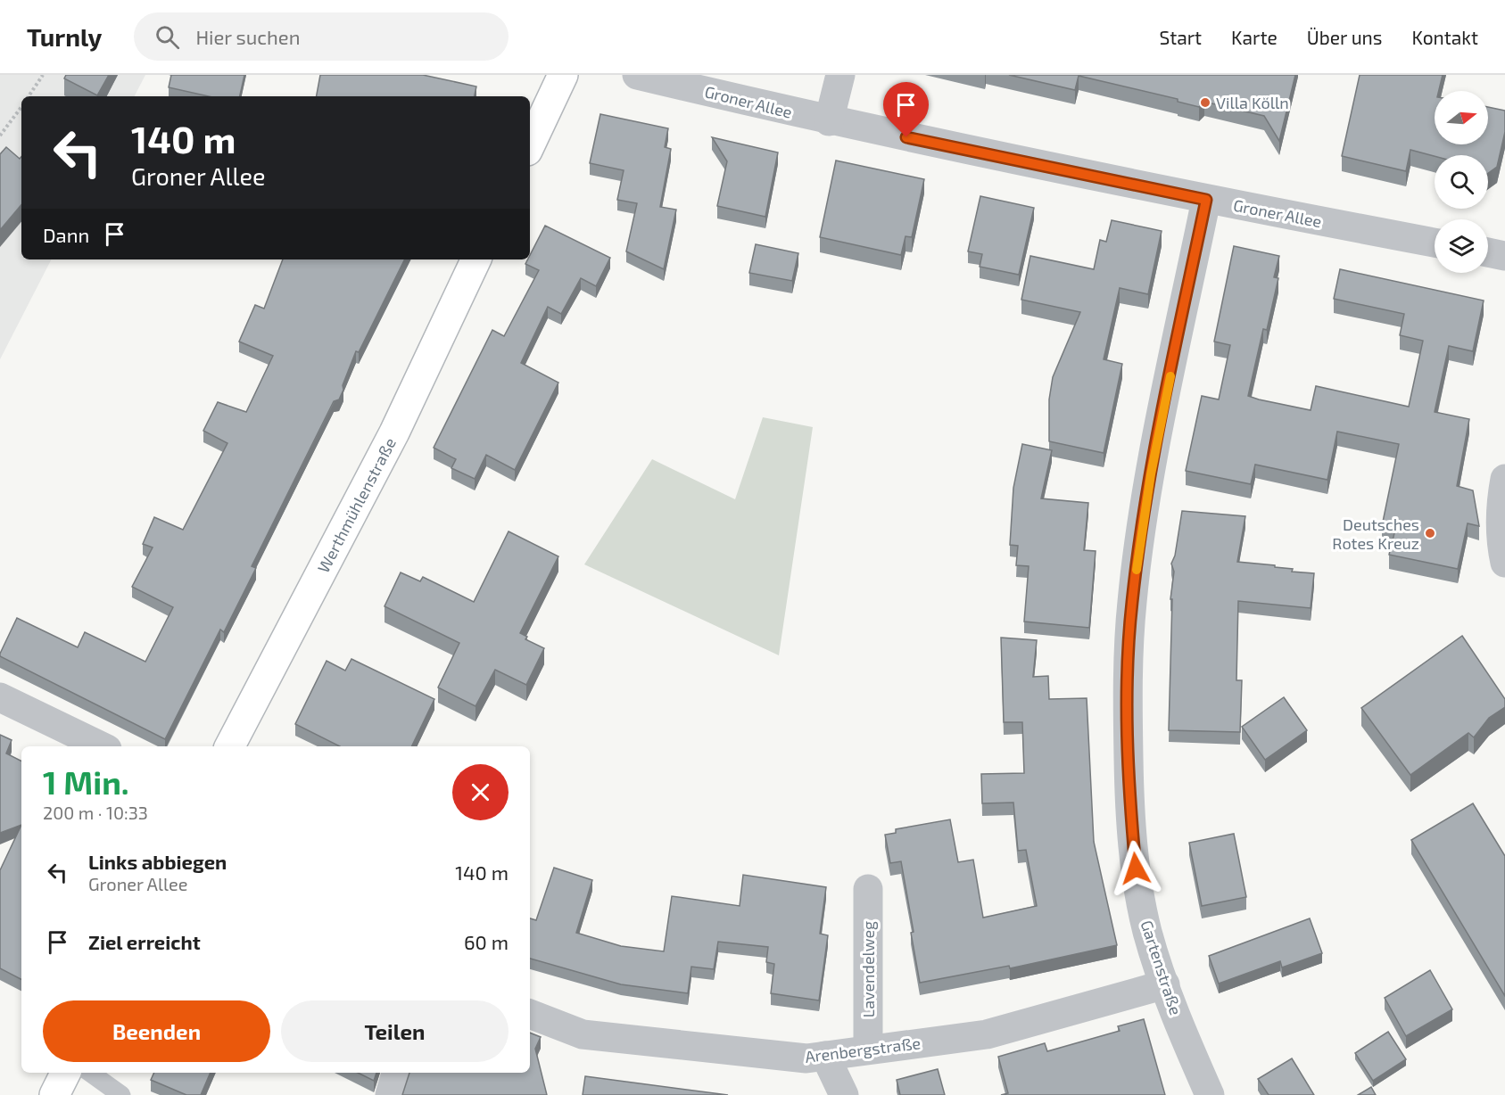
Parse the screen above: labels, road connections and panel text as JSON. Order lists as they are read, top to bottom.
{
  "streets": {
    "main road": ["Werthmühlenstraße"],
    "street": [
      "Groner Allee",
      "Gartenstraße",
      "Lavendelweg",
      "Arenbergstraße"
    ]
  },
  "crossings": [
    ["Groner Allee", "Gartenstraße"],
    ["Gartenstraße", "Arenbergstraße"],
    ["Lavendelweg", "Arenbergstraße"]
  ],
  "places": ["Villa Kölln", "Deutsches Rotes Kreuz"],
  "north": "right",
  "page": {
    "header": "Turnly",
    "search": "Hier suchen",
    "nav": [
      "Start",
      "Karte",
      "Über uns",
      "Kontakt"
    ],
    "turn": ["140 m", "Groner Allee"],
    "then": "Dann",
    "heading": ["1 Min.", "200 m · 10:33"],
    "list": [
      {
        "name": "Links abbiegen",
        "note": "Groner Allee",
        "value": "140 m"
      },
      {
        "name": "Ziel erreicht",
        "value": "60 m"
      }
    ],
    "buttons": ["Beenden", "Teilen"]
  }
}
